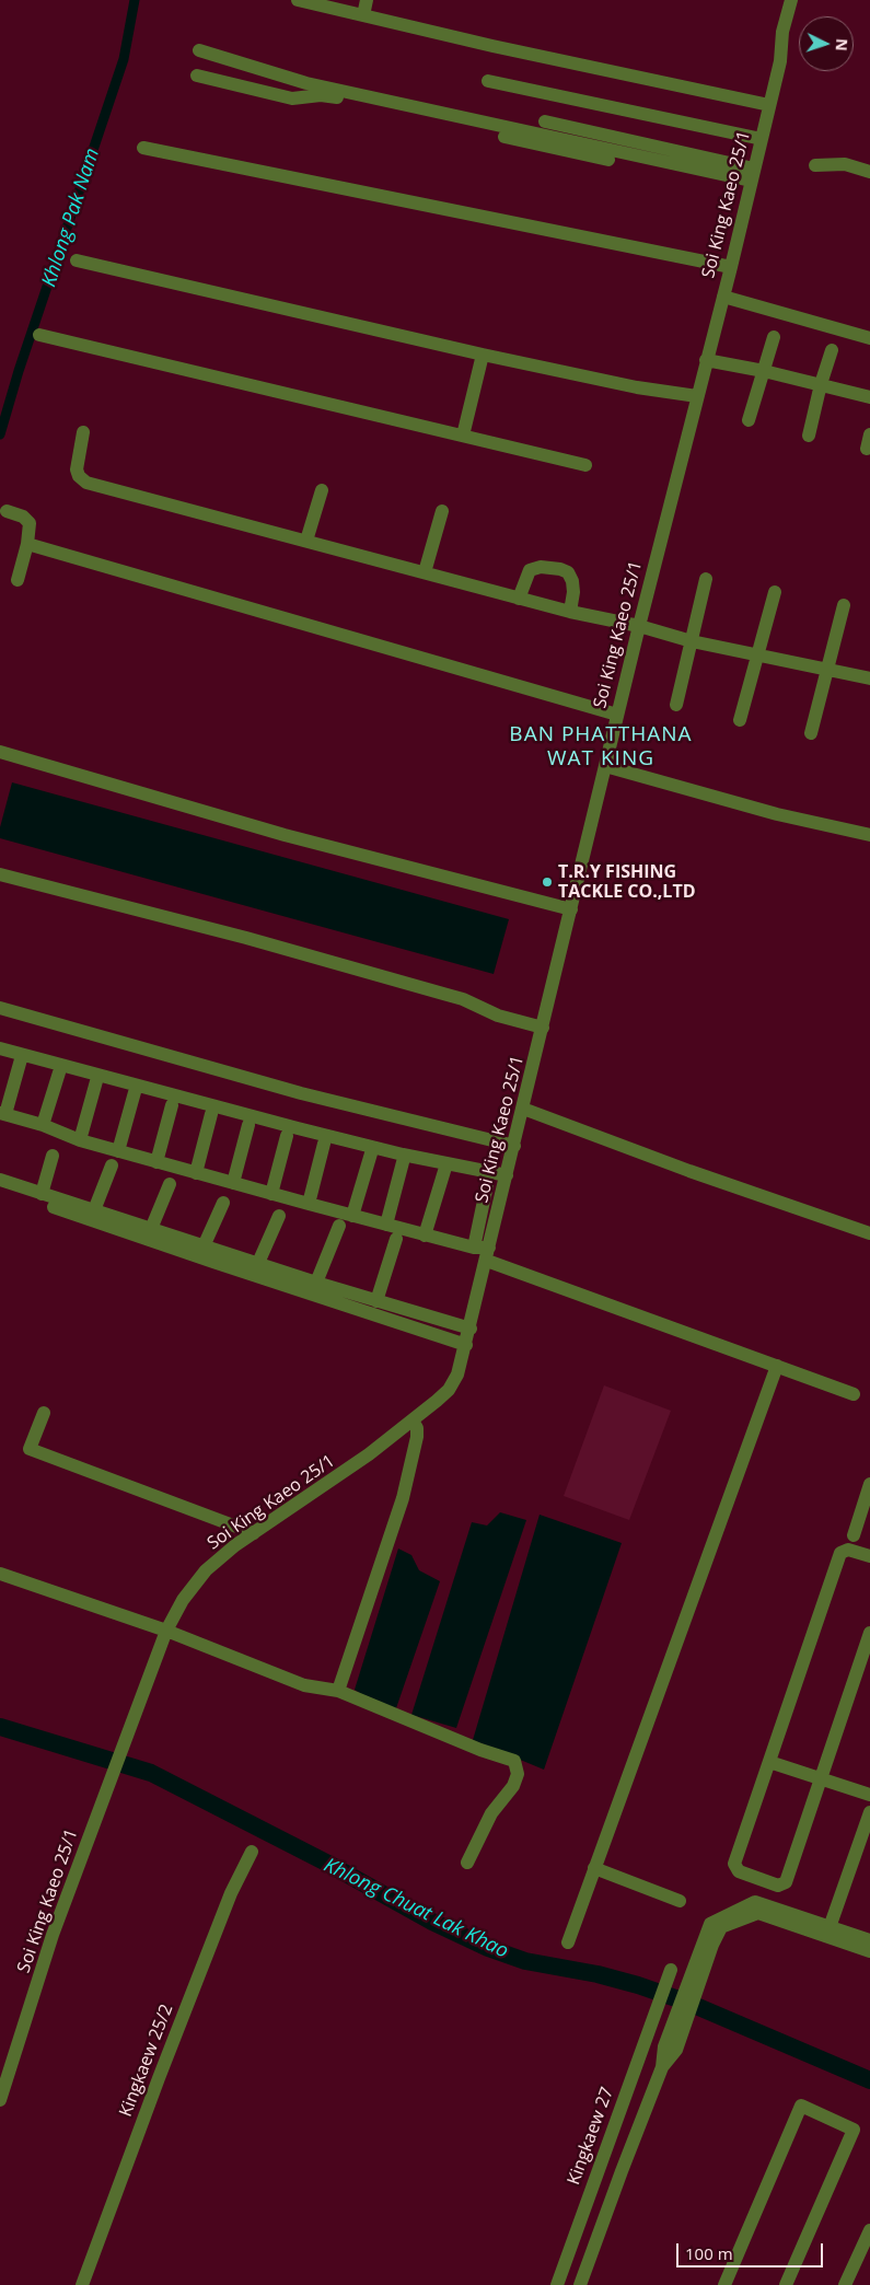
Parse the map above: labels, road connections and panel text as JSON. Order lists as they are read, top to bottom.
{
  "streets": {
    "street": ["Soi King Kaeo 25/1", "Kingkaew 25/2", "Kingkaew 27"]
  },
  "districts": ["BAN PHATTHANA WAT KING"],
  "water": ["Khlong Pak Nam", "Khlong Chuat Lak Khao"],
  "places": ["T.R.Y FISHING TACKLE CO.,LTD"],
  "scale_bar": "100 m",
  "north": "right"
}
